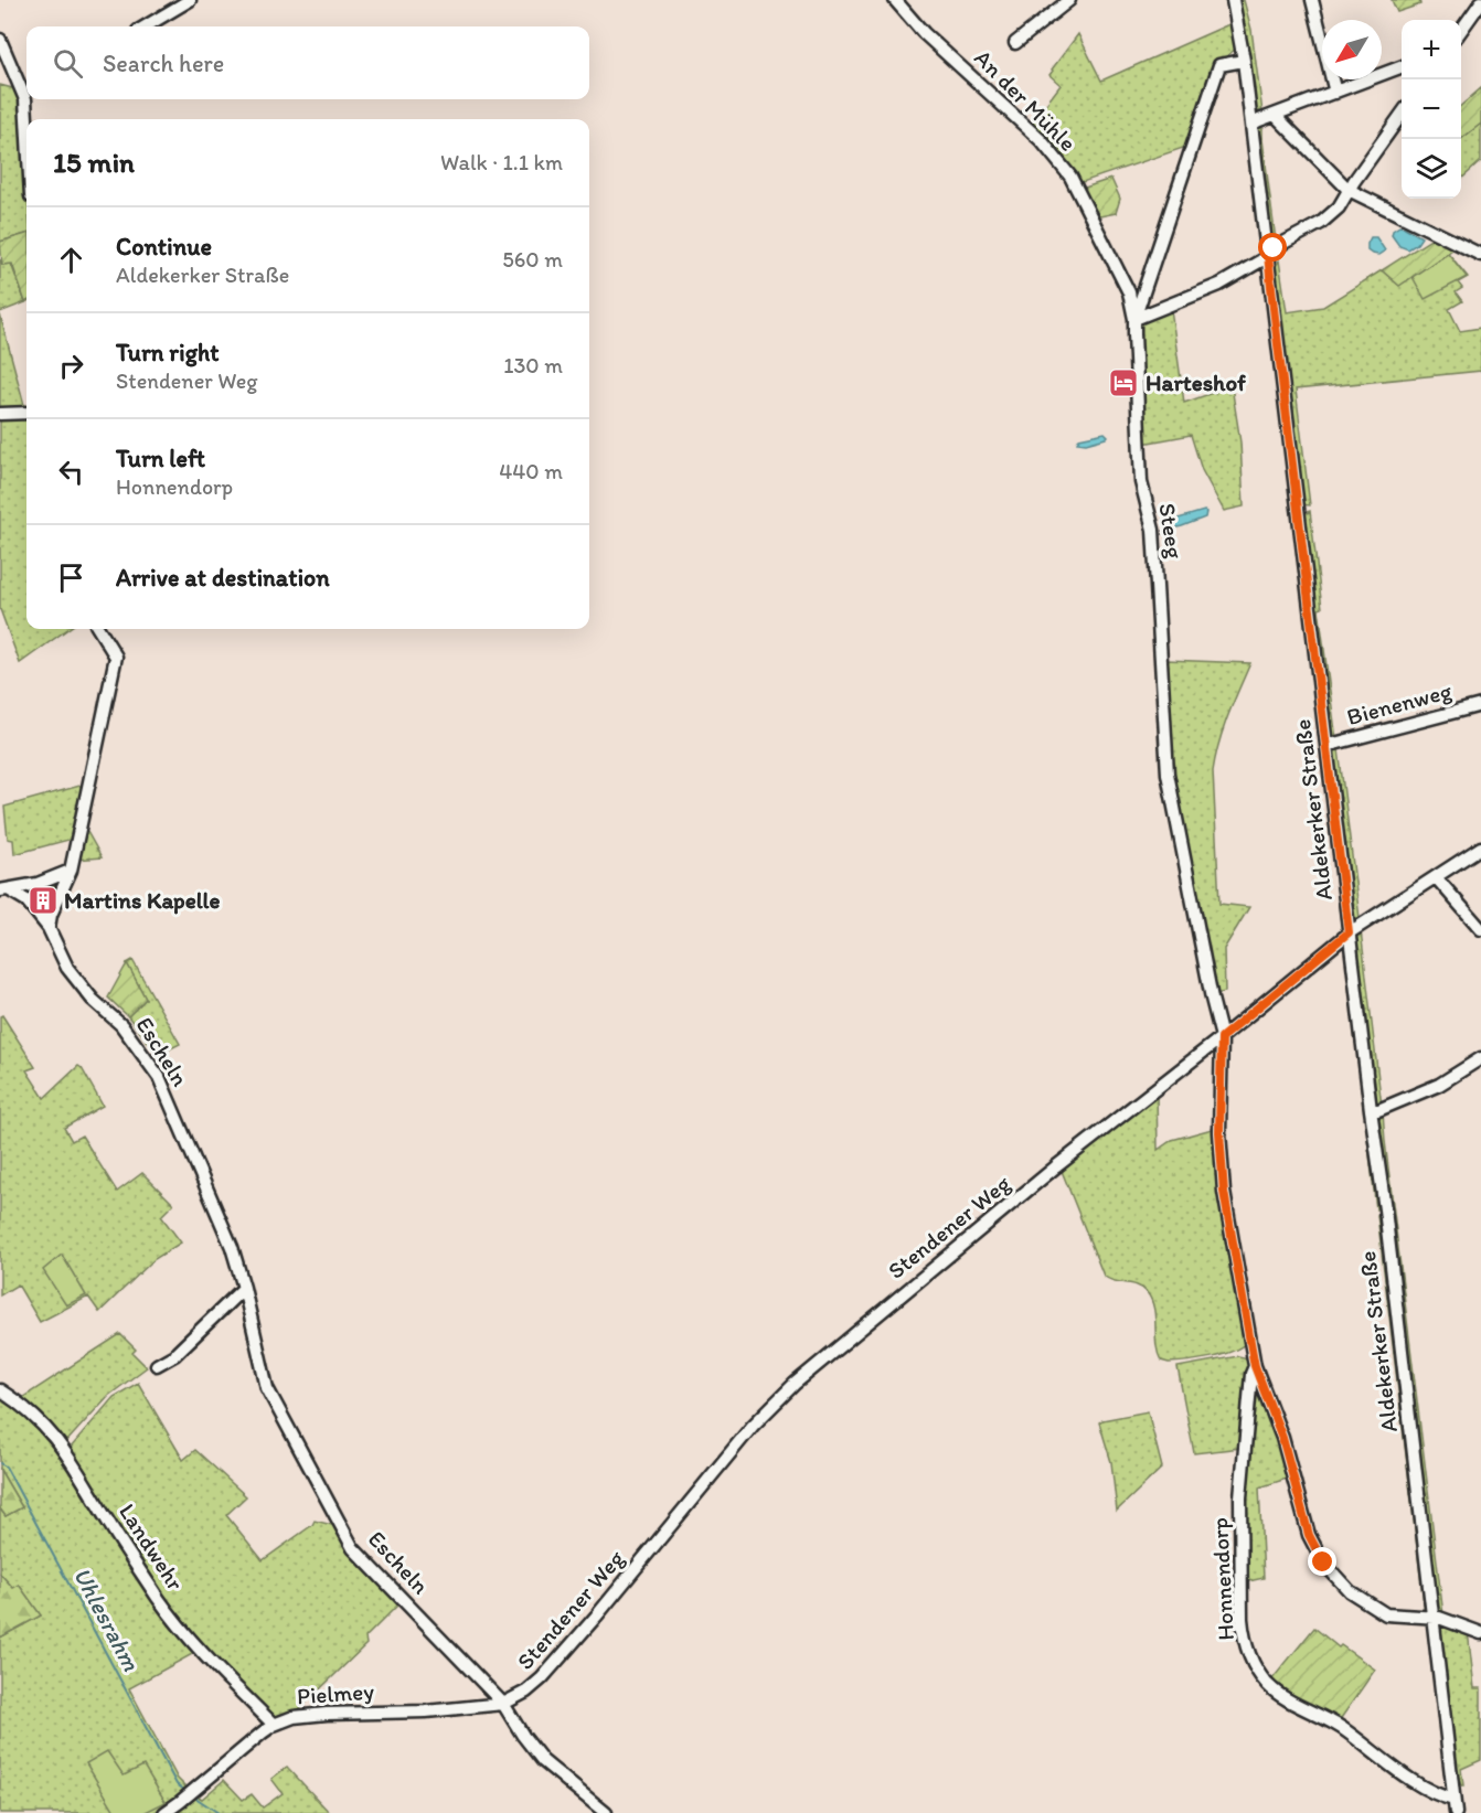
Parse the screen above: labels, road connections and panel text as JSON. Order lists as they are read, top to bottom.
{
  "streets": {
    "street": [
      "An der Mühle",
      "Steeg",
      "Bienenweg",
      "Aldekerker Straße",
      "Escheln",
      "Stendener Weg",
      "Landwehr",
      "Honnendorp",
      "Pielmey"
    ]
  },
  "crossings": [
    ["An der Mühle", "Steeg"],
    ["Steeg", "Aldekerker Straße"],
    ["Steeg", "Stendener Weg"],
    ["Steeg", "Honnendorp"],
    ["Bienenweg", "Aldekerker Straße"],
    ["Aldekerker Straße", "Stendener Weg"],
    ["Aldekerker Straße", "Honnendorp"],
    ["Escheln", "Stendener Weg"],
    ["Escheln", "Pielmey"],
    ["Stendener Weg", "Honnendorp"],
    ["Stendener Weg", "Pielmey"],
    ["Landwehr", "Pielmey"]
  ],
  "water": ["Uhlesrahm"],
  "places": {
    "hotel": ["Harteshof"],
    "building": ["Martins Kapelle"]
  },
  "north": "bottom left",
  "page": {
    "map_buttons": ["+", "−"],
    "search": "Search here",
    "heading": ["15 min", "Walk · 1.1 km"],
    "list": [
      ["Continue", "Aldekerker Straße", "560 m"],
      ["Turn right", "Stendener Weg", "130 m"],
      ["Turn left", "Honnendorp", "440 m"],
      "Arrive at destination"
    ]
  }
}
